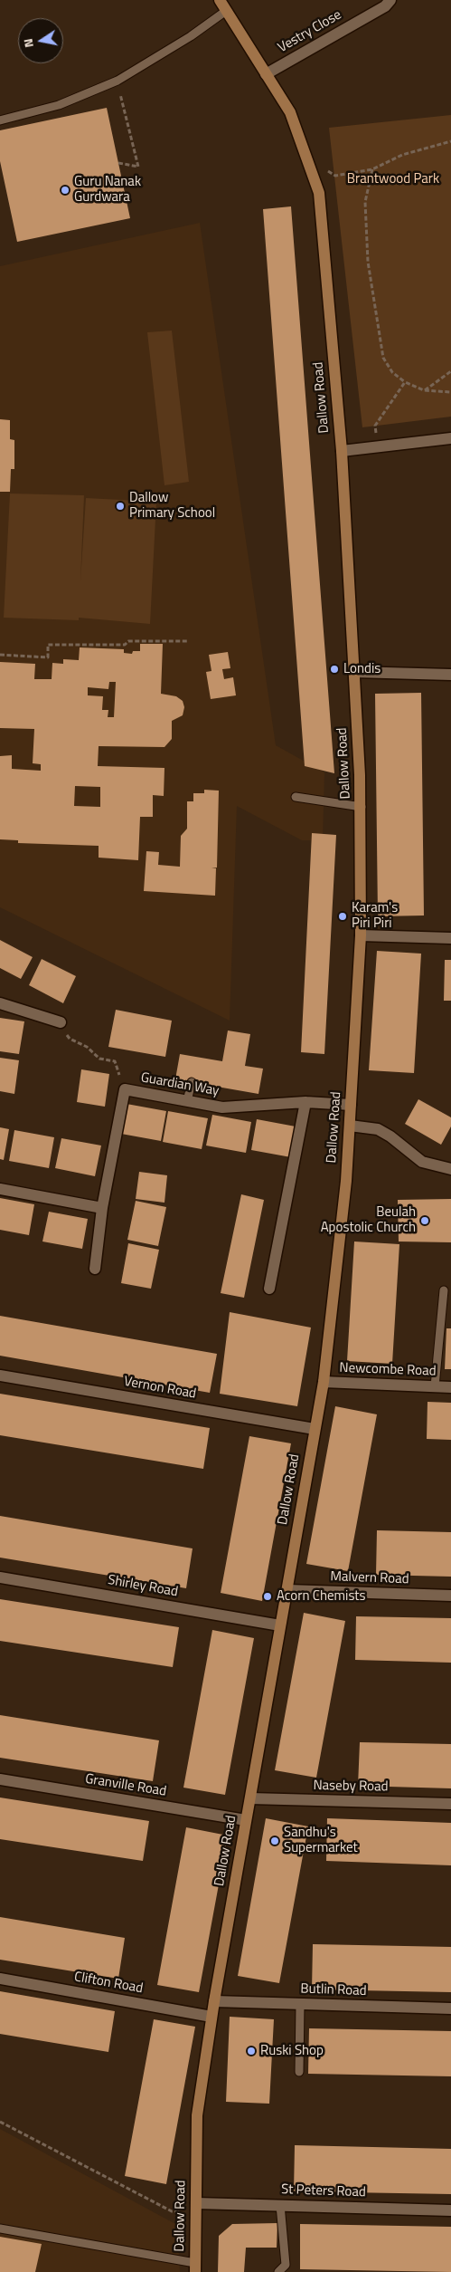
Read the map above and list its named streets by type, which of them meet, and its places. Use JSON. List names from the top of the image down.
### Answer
{
  "streets": {
    "street": [
      "Vestry Close",
      "Dallow Road",
      "Guardian Way",
      "Newcombe Road",
      "Vernon Road",
      "Malvern Road",
      "Shirley Road",
      "Granville Road",
      "Naseby Road",
      "Clifton Road",
      "Butlin Road",
      "St Peters Road"
    ]
  },
  "crossings": [
    ["Vestry Close", "Dallow Road"],
    ["Dallow Road", "Guardian Way"],
    ["Dallow Road", "Newcombe Road"],
    ["Dallow Road", "Vernon Road"],
    ["Dallow Road", "Malvern Road"],
    ["Dallow Road", "Shirley Road"],
    ["Dallow Road", "Granville Road"],
    ["Dallow Road", "Naseby Road"],
    ["Dallow Road", "Clifton Road"],
    ["Dallow Road", "Butlin Road"],
    ["Dallow Road", "St Peters Road"]
  ],
  "parks": ["Brantwood Park"],
  "places": [
    "Guru Nanak Gurdwara",
    "Dallow Primary School",
    "Londis",
    "Karam's Piri Piri",
    "Beulah Apostolic Church",
    "Acorn Chemists",
    "Sandhu's Supermarket",
    "Ruski Shop"
  ],
  "north": "left"
}
